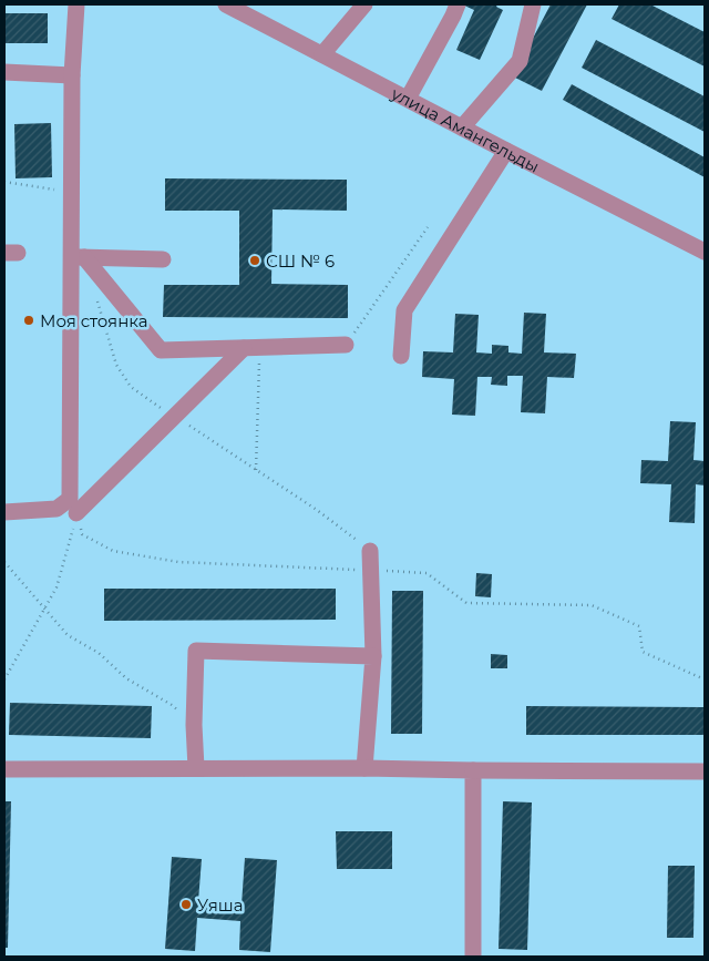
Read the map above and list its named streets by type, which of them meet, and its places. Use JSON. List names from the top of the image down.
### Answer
{
  "streets": {
    "street": ["улица Амангельды"]
  },
  "places": ["СШ № 6", "Моя стоянка", "Уяша"]
}
